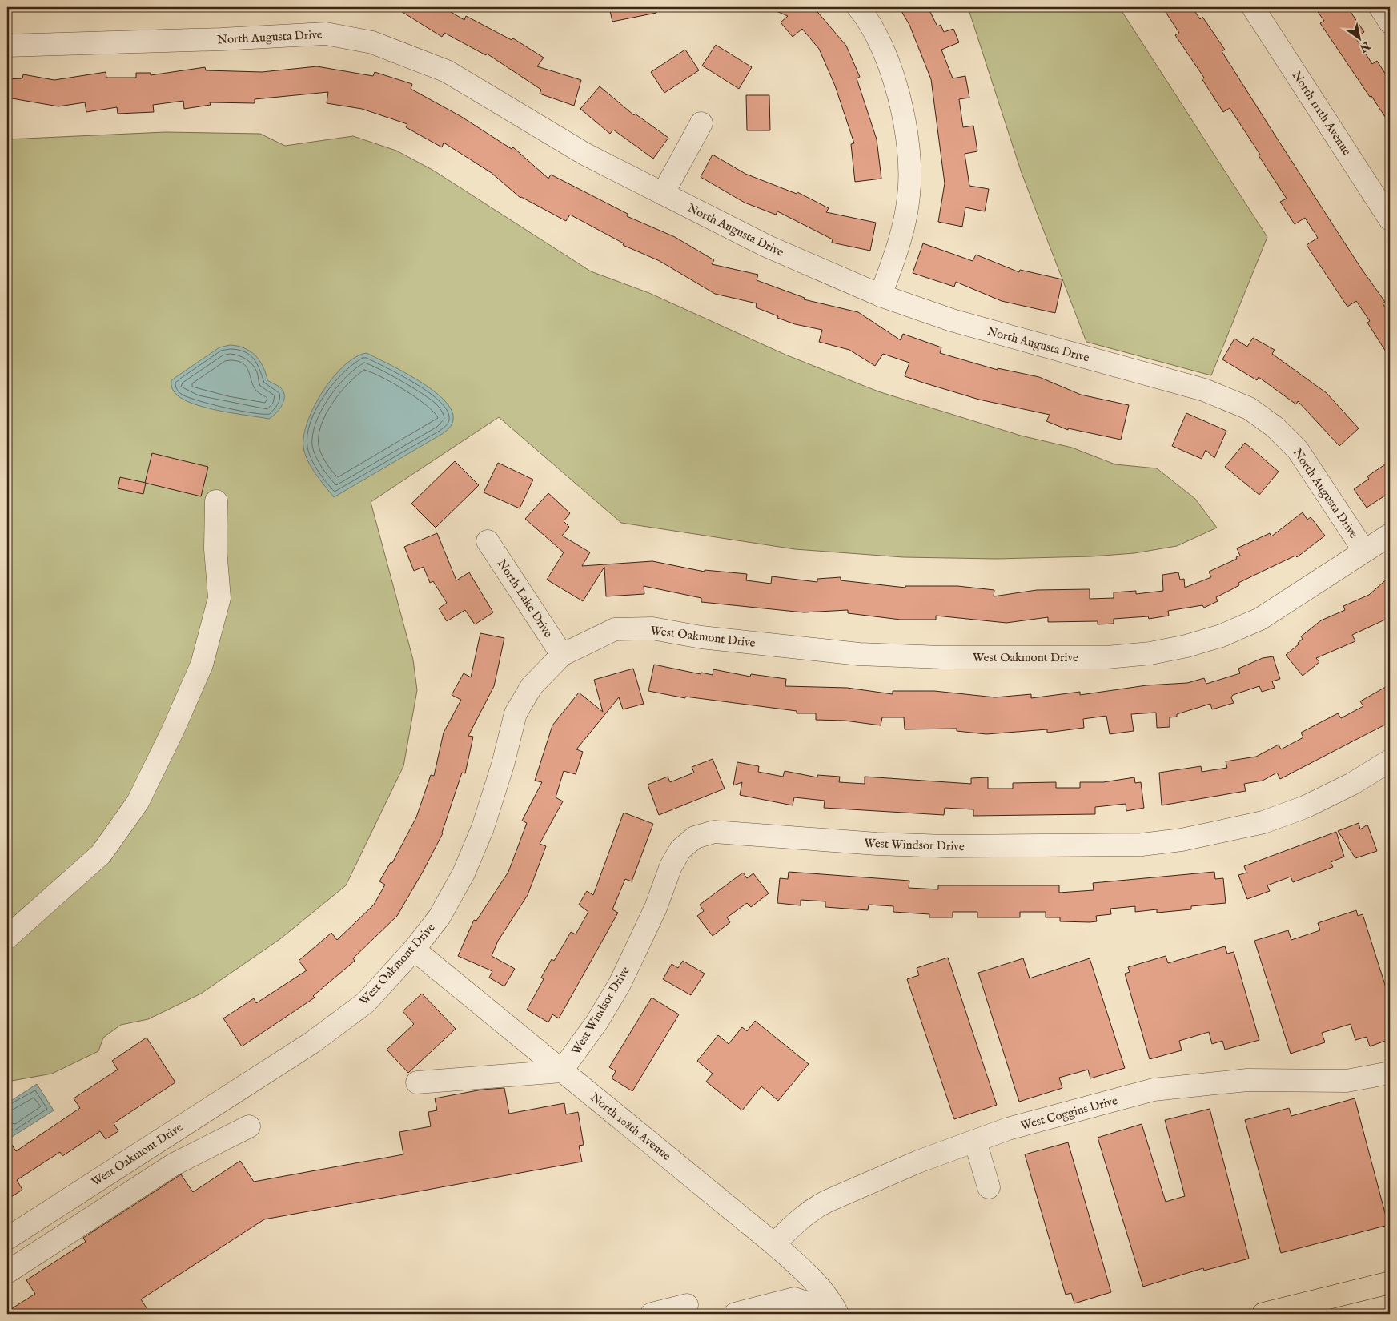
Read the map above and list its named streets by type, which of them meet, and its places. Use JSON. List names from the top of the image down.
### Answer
{
  "streets": {
    "street": [
      "North Augusta Drive",
      "North 111th Avenue",
      "North Lake Drive",
      "West Oakmont Drive",
      "West Windsor Drive",
      "West Coggins Drive",
      "North 108th Avenue"
    ]
  },
  "crossings": [
    ["North Augusta Drive", "West Oakmont Drive"],
    ["North Lake Drive", "West Oakmont Drive"],
    ["West Oakmont Drive", "North 108th Avenue"],
    ["West Windsor Drive", "North 108th Avenue"],
    ["West Coggins Drive", "North 108th Avenue"]
  ],
  "north": "bottom right"
}
